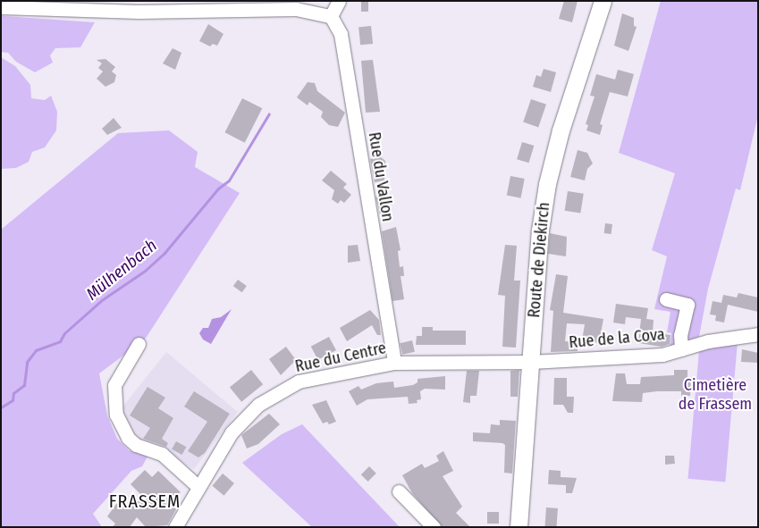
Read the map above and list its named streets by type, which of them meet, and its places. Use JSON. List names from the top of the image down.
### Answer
{
  "streets": {
    "main road": ["Route de Diekirch"],
    "street": ["Rue du Vallon", "Rue de la Cova", "Rue du Centre"]
  },
  "crossings": [
    ["Rue du Vallon", "Rue du Centre"],
    ["Route de Diekirch", "Rue de la Cova"],
    ["Route de Diekirch", "Rue du Centre"],
    ["Rue de la Cova", "Rue du Centre"]
  ],
  "districts": ["FRASSEM"],
  "water": ["Mülhenbach"],
  "parks": ["Cimetière de Frassem"]
}
